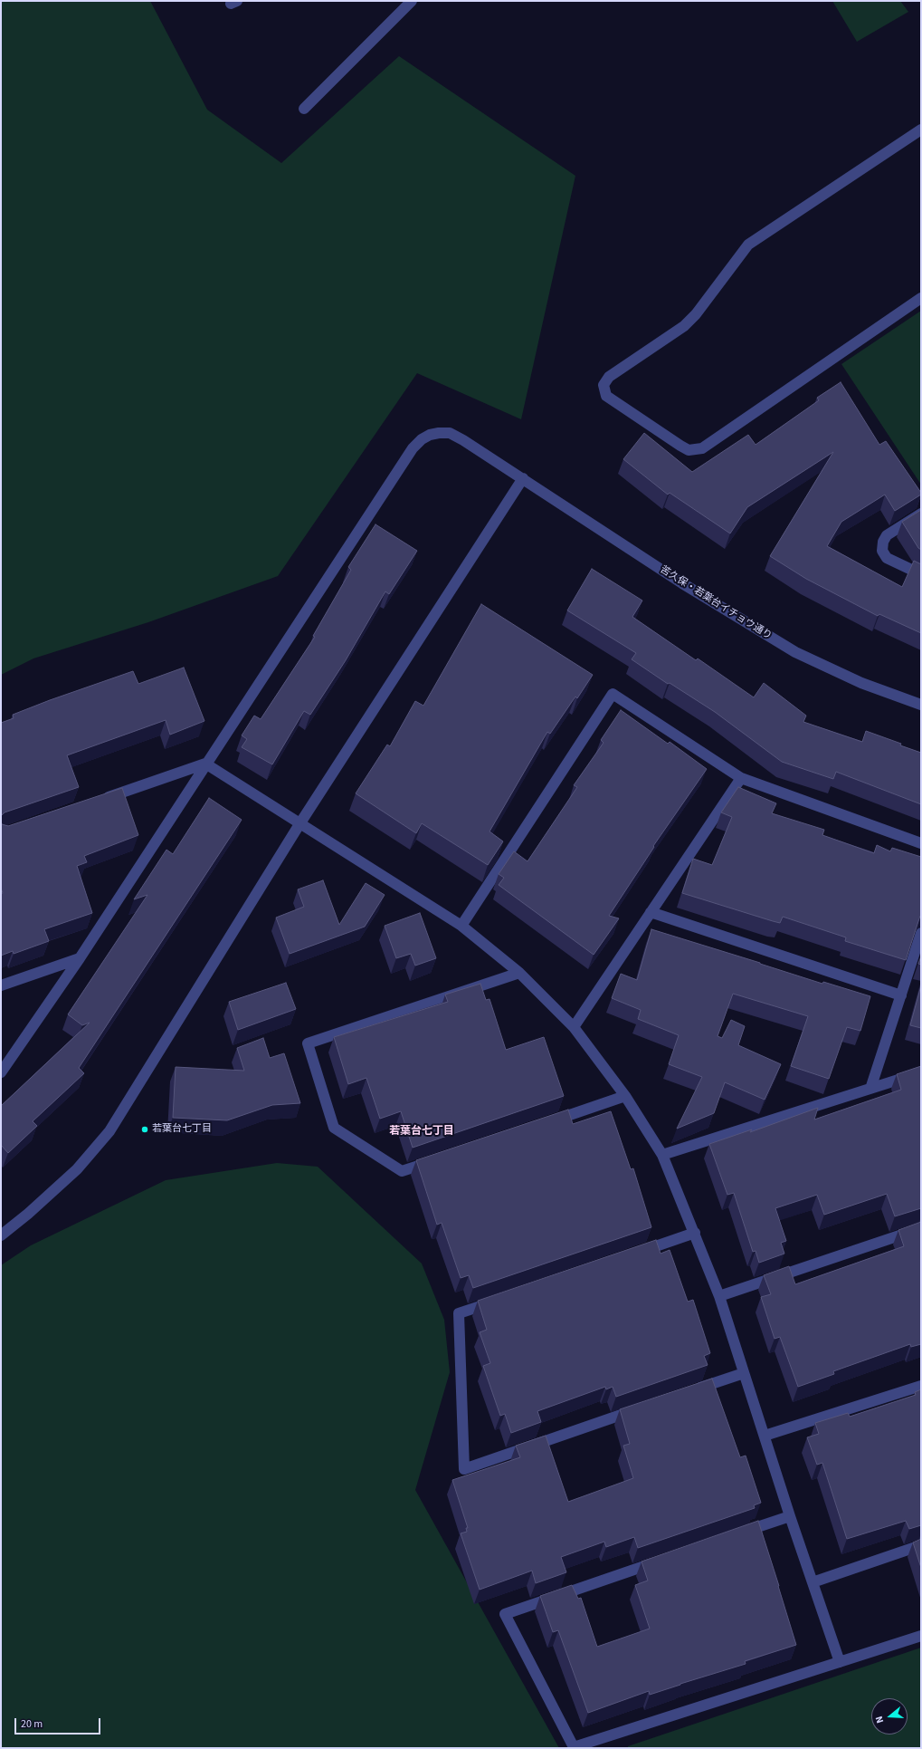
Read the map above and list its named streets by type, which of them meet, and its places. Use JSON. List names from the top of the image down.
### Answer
{
  "streets": {
    "street": ["苦久保・若葉台イチョウ通り"]
  },
  "districts": ["若葉台七丁目"],
  "places": ["若葉台七丁目"],
  "scale_bar": "20 m",
  "north": "left"
}
